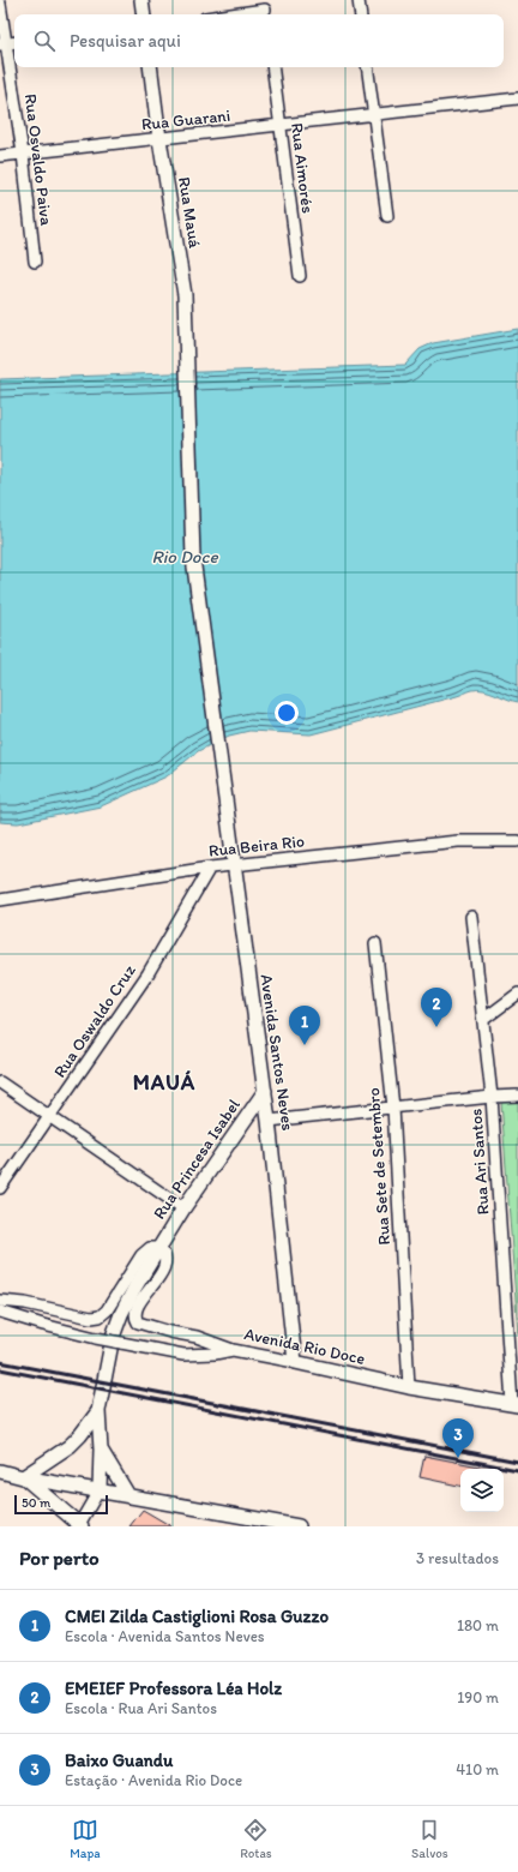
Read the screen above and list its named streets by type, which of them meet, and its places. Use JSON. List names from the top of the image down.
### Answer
{
  "streets": {
    "street": [
      "Rua Guarani",
      "Rua Osvaldo Paiva",
      "Rua Aimorés",
      "Rua Mauá",
      "Rua Beira Rio",
      "Rua Oswaldo Cruz",
      "Avenida Santos Neves",
      "Rua Princesa Isabel",
      "Rua Ari Santos",
      "Rua Sete de Setembro",
      "Avenida Rio Doce"
    ]
  },
  "crossings": [
    ["Rua Guarani", "Rua Osvaldo Paiva"],
    ["Rua Guarani", "Rua Aimorés"],
    ["Rua Guarani", "Rua Mauá"],
    ["Rua Mauá", "Avenida Santos Neves"],
    ["Rua Beira Rio", "Rua Oswaldo Cruz"],
    ["Rua Beira Rio", "Avenida Santos Neves"],
    ["Avenida Santos Neves", "Rua Princesa Isabel"],
    ["Avenida Santos Neves", "Avenida Rio Doce"],
    ["Rua Princesa Isabel", "Avenida Rio Doce"],
    ["Rua Ari Santos", "Avenida Rio Doce"],
    ["Rua Sete de Setembro", "Avenida Rio Doce"]
  ],
  "districts": ["MAUÁ"],
  "water": ["Rio Doce"],
  "scale_bar": "50 m",
  "page": {
    "search": "Pesquisar aqui",
    "pins": ["2", "1", "3"],
    "scale": "50 m",
    "heading": ["Por perto", "3 resultados"],
    "list": [
      {
        "mark": "1",
        "name": "CMEI Zilda Castiglioni Rosa Guzzo",
        "note": "Escola · Avenida Santos Neves",
        "value": "180 m"
      },
      {
        "mark": "2",
        "name": "EMEIEF Professora Léa Holz",
        "note": "Escola · Rua Ari Santos",
        "value": "190 m"
      },
      {
        "mark": "3",
        "name": "Baixo Guandu",
        "note": "Estação · Avenida Rio Doce",
        "value": "410 m"
      }
    ],
    "nav": ["Mapa", "Rotas", "Salvos"]
  }
}
